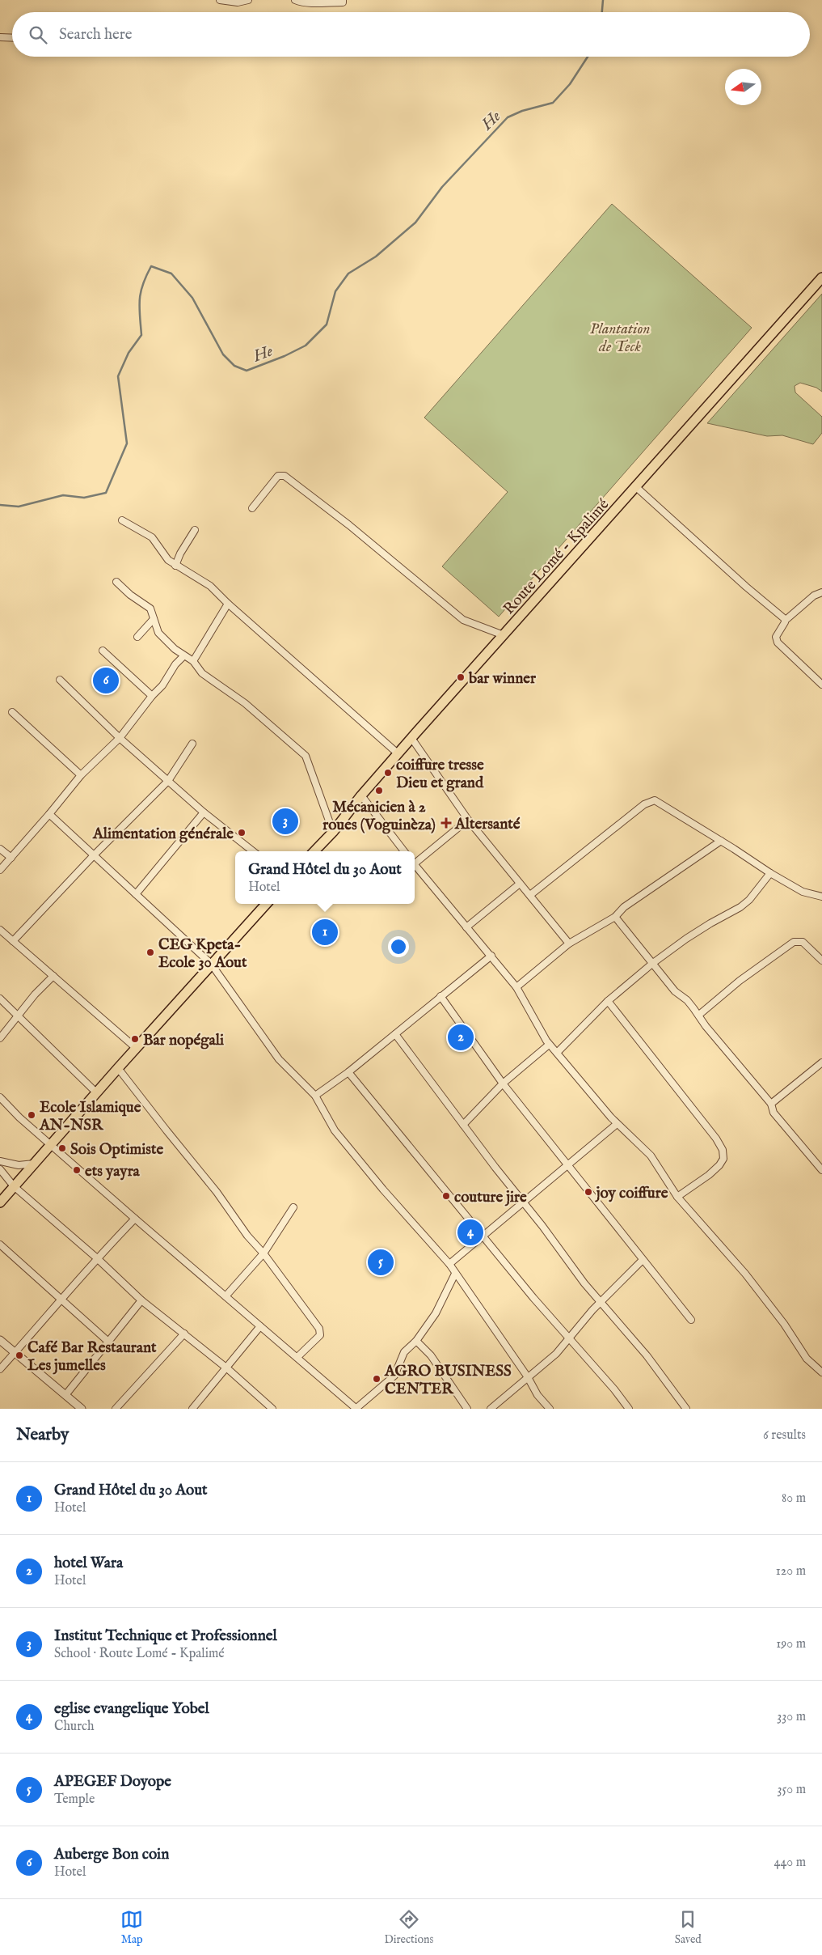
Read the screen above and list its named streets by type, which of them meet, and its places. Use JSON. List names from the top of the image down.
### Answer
{
  "streets": {
    "main road": ["Route Lomé - Kpalimé"]
  },
  "water": ["He"],
  "parks": ["Plantation de Teck"],
  "places": {
    "other": [
      "bar winner",
      "coiffure tresse Dieu et grand",
      "Mécanicien à 2 roues (Voguinèza)",
      "Alimentation générale",
      "CEG Kpeta- Ecole 30 Aout",
      "Bar nopégali",
      "Ecole Islamique AN-NSR",
      "Sois Optimiste",
      "ets yayra",
      "joy coiffure",
      "couture jire",
      "Café Bar Restaurant Les jumelles",
      "AGRO BUSINESS CENTER"
    ],
    "health": ["Altersanté"]
  },
  "north": "left",
  "page": {
    "search": "Search here",
    "pins": [
      "6",
      "3",
      "1",
      "2",
      "4",
      "5"
    ],
    "popup": ["Grand Hôtel du 30 Aout", "Hotel"],
    "heading": ["Nearby", "6 results"],
    "list": [
      {
        "mark": "1",
        "name": "Grand Hôtel du 30 Aout",
        "note": "Hotel",
        "value": "80 m"
      },
      {
        "mark": "2",
        "name": "hotel Wara",
        "note": "Hotel",
        "value": "120 m"
      },
      {
        "mark": "3",
        "name": "Institut Technique et Professionnel",
        "note": "School · Route Lomé - Kpalimé",
        "value": "190 m"
      },
      {
        "mark": "4",
        "name": "eglise evangelique Yobel",
        "note": "Church",
        "value": "330 m"
      },
      {
        "mark": "5",
        "name": "APEGEF Doyope",
        "note": "Temple",
        "value": "350 m"
      },
      {
        "mark": "6",
        "name": "Auberge Bon coin",
        "note": "Hotel",
        "value": "440 m"
      }
    ],
    "nav": ["Map", "Directions", "Saved"]
  }
}
